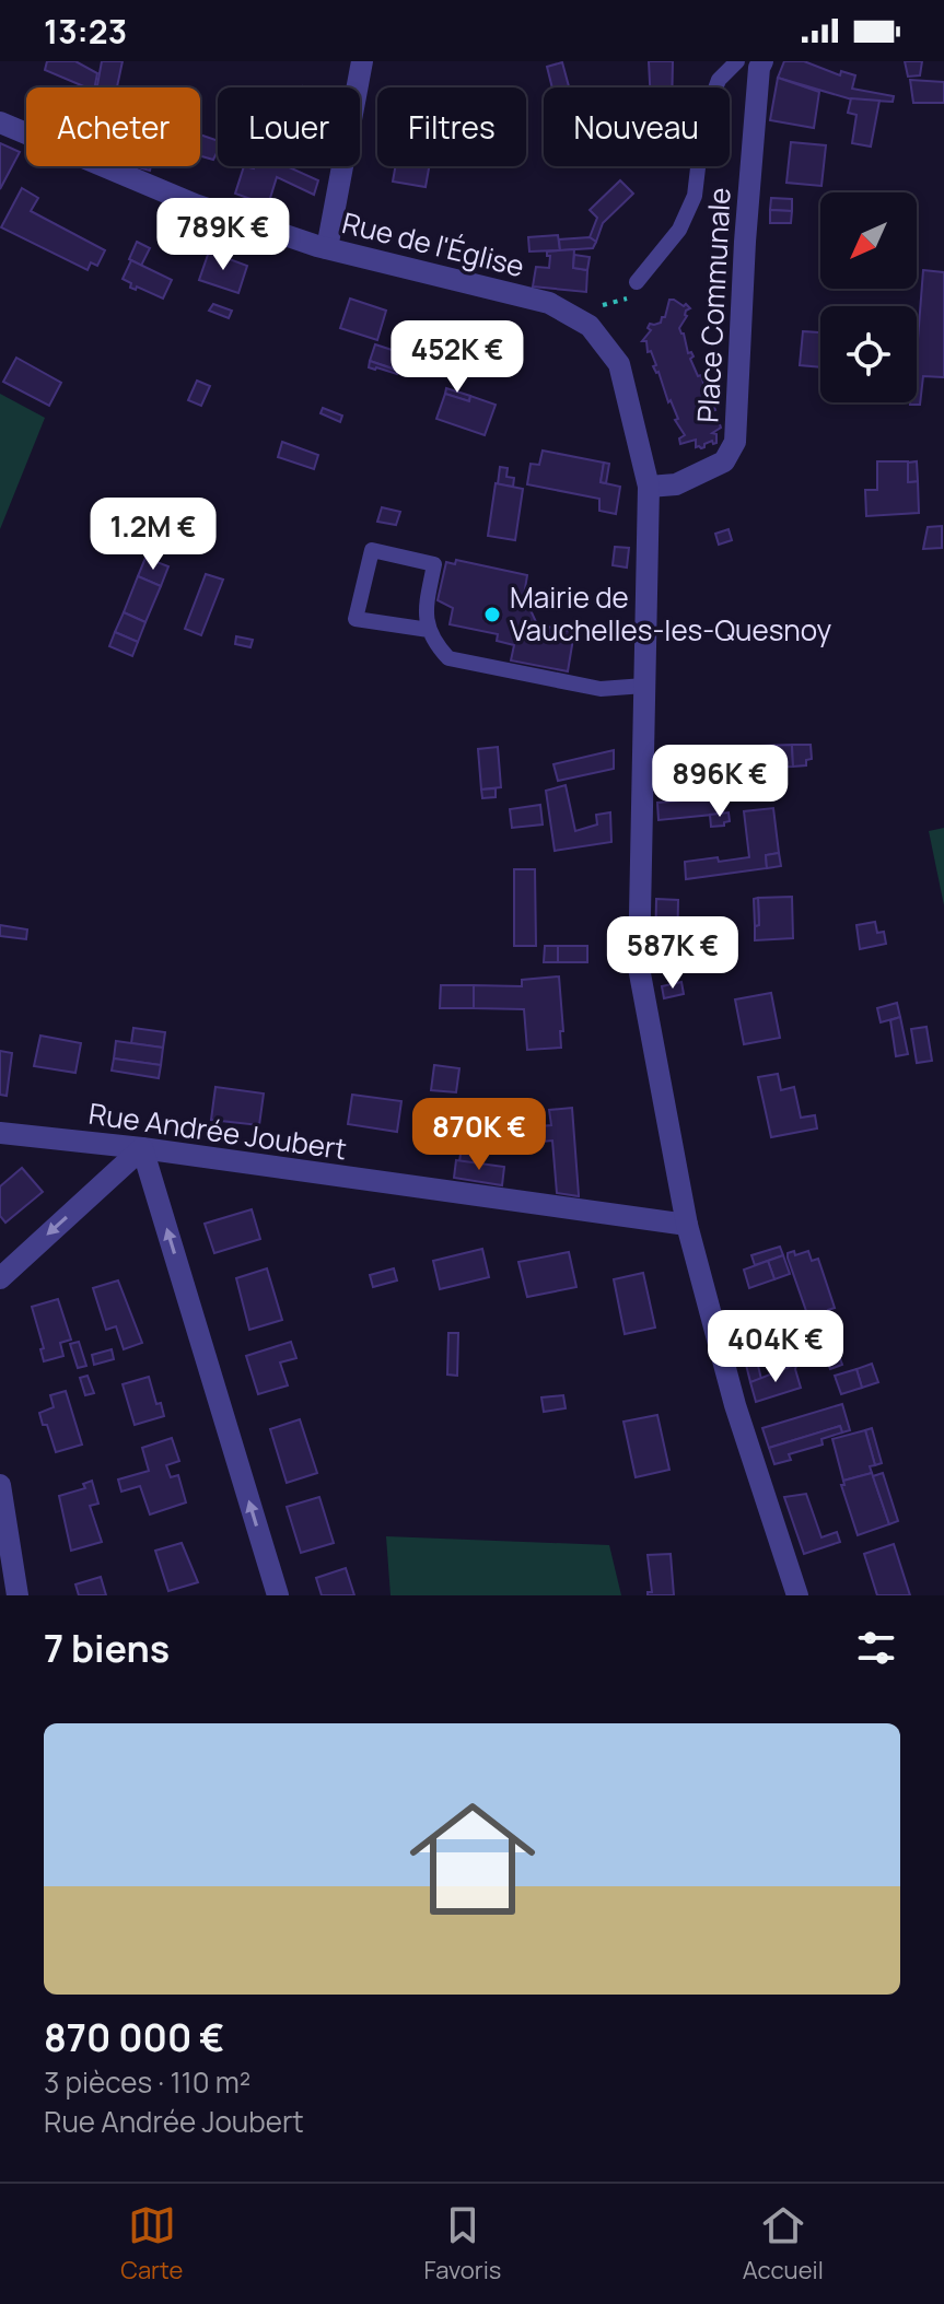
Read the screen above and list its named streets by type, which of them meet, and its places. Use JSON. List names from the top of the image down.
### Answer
{
  "streets": {
    "street": ["Rue de l'Église", "Place Communale", "Rue Andrée Joubert"]
  },
  "crossings": [
    ["Rue de l'Église", "Place Communale"],
    ["Rue de l'Église", "Rue Andrée Joubert"]
  ],
  "places": ["Mairie de Vauchelles-les-Quesnoy"],
  "north": "bottom left",
  "page": {
    "status": "13:23",
    "chip": [
      "Acheter",
      "Louer",
      "Filtres",
      "Nouveau"
    ],
    "price": [
      "789K €",
      "452K €",
      "1.2M €",
      "896K €",
      "587K €",
      "870K €",
      "404K €"
    ],
    "heading": "7 biens",
    "list": [
      {
        "name": "870 000 €",
        "note": "3 pièces · 110 m² · Rue Andrée Joubert"
      }
    ],
    "tabs": ["Carte", "Favoris", "Accueil"]
  }
}
